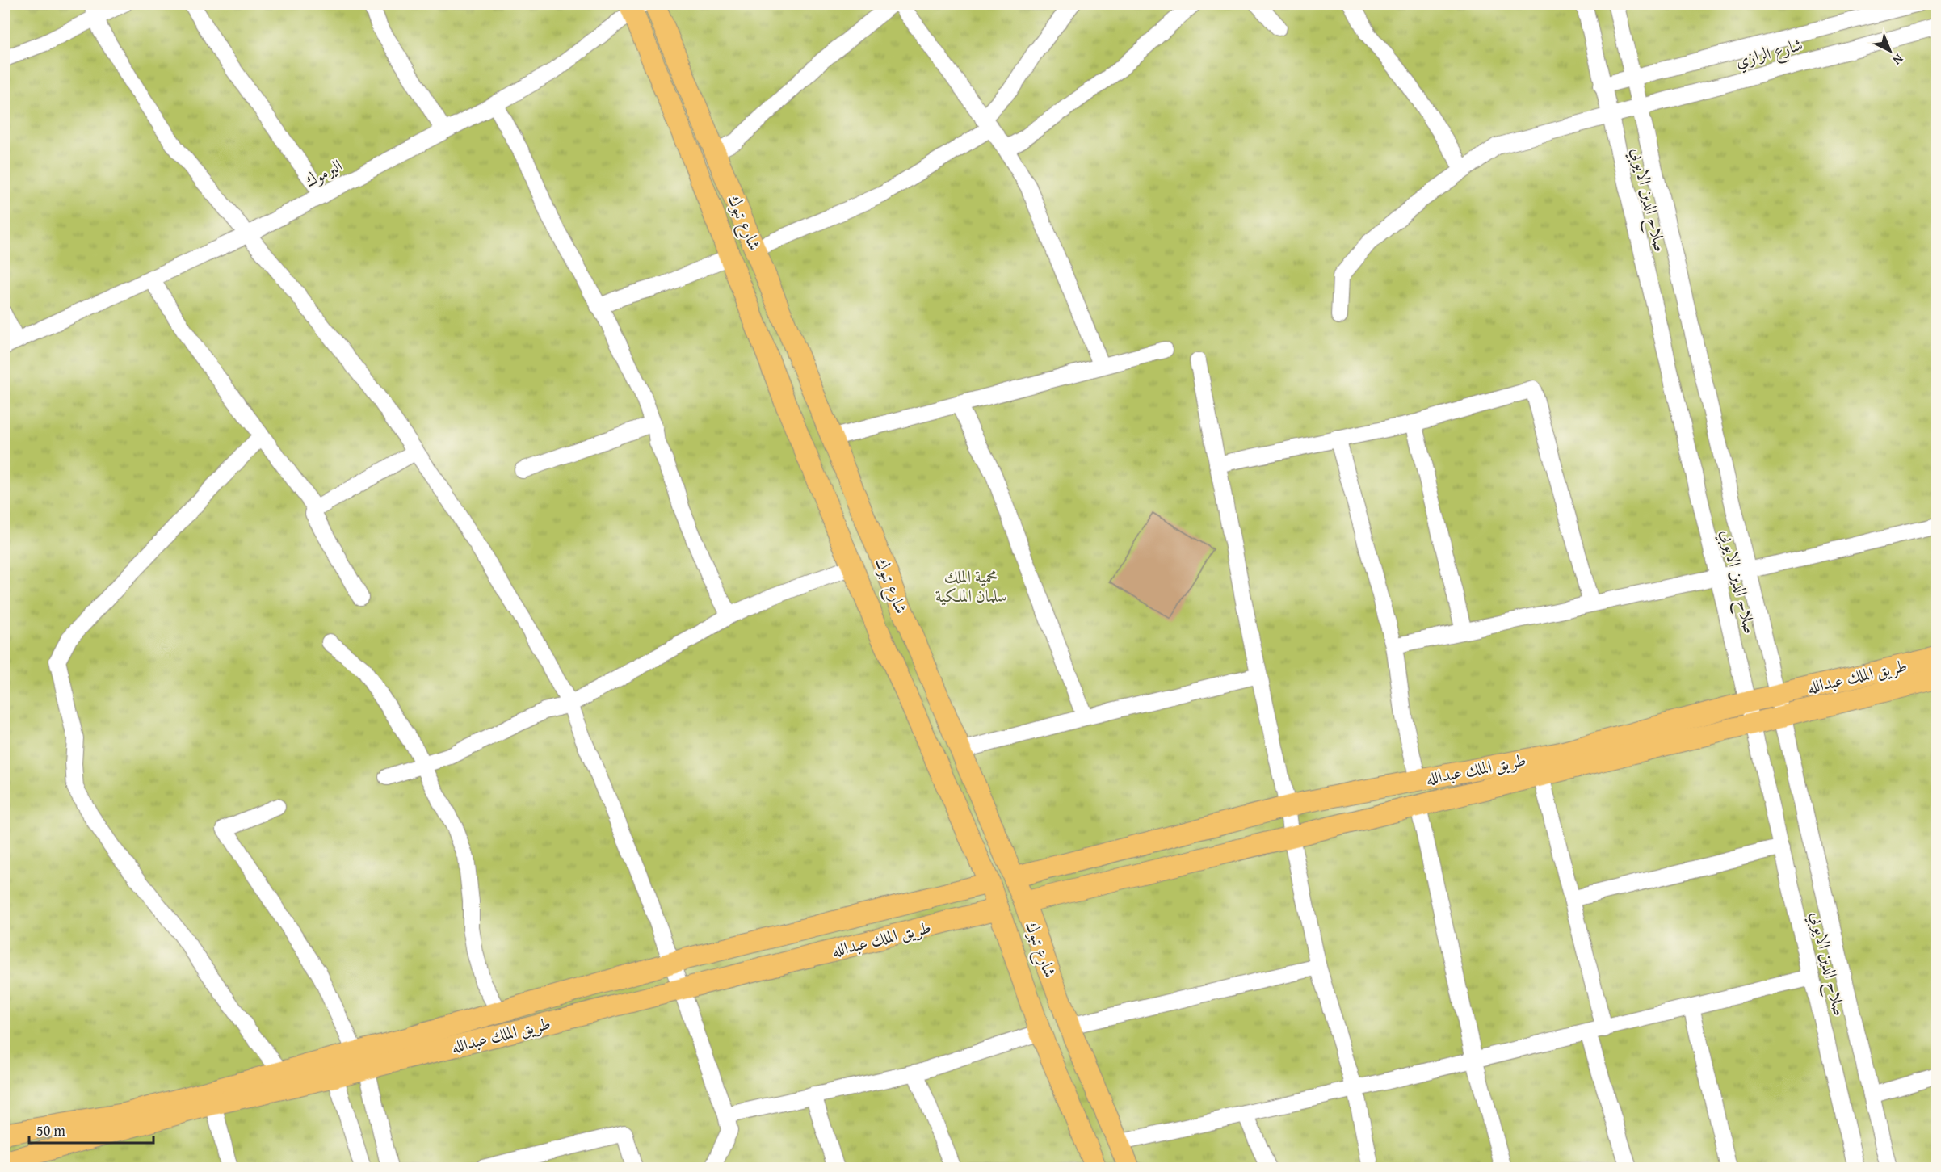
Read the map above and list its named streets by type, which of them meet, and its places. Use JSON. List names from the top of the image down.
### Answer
{
  "streets": {
    "main road": ["شارع تبوك", "طريق الملك عبدالله"],
    "street": ["شارع الرازي", "اليرموك", "صلاح الدين الايوبي"]
  },
  "crossings": [
    ["شارع الرازي", "صلاح الدين الايوبي"],
    ["اليرموك", "شارع تبوك"],
    ["صلاح الدين الايوبي", "طريق الملك عبدالله"],
    ["شارع تبوك", "طريق الملك عبدالله"]
  ],
  "parks": ["محمية الملك سلمان الملكية"],
  "scale_bar": "50 m",
  "north": "bottom right"
}
